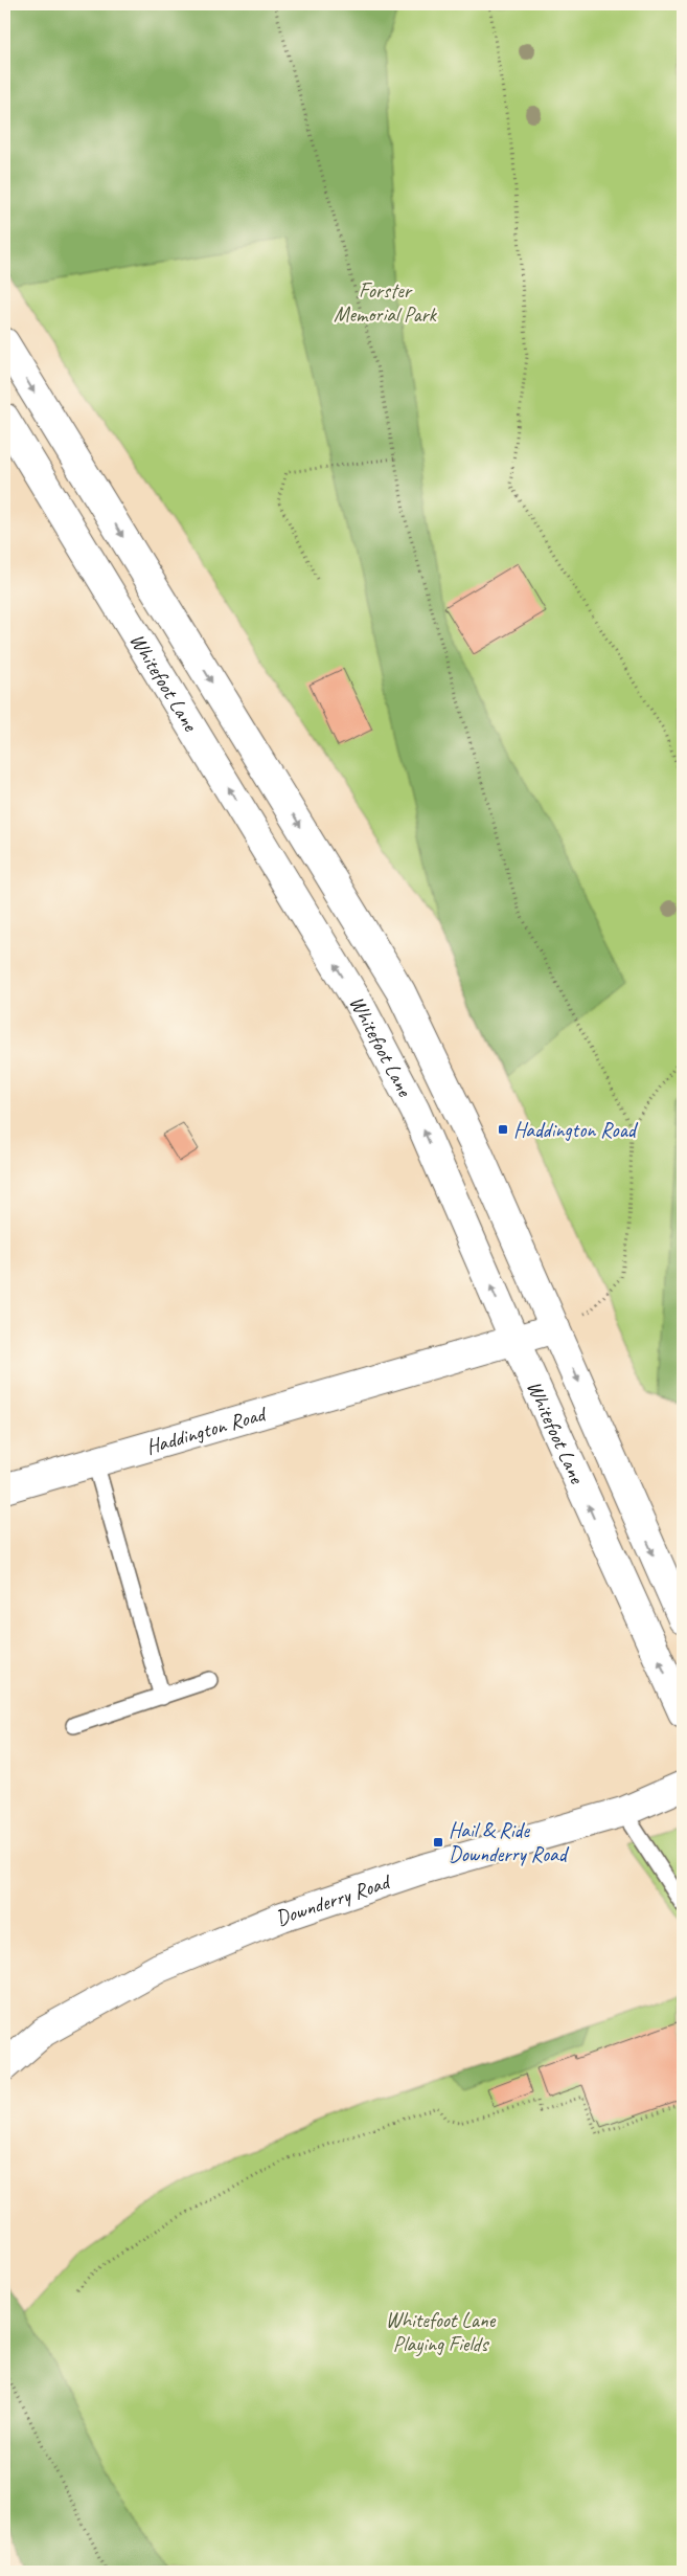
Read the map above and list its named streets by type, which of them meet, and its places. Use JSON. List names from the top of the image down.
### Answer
{
  "streets": {
    "street": ["Whitefoot Lane", "Haddington Road", "Downderry Road"]
  },
  "crossings": [
    ["Whitefoot Lane", "Haddington Road"]
  ],
  "parks": ["Forster Memorial Park", "Whitefoot Lane Playing Fields"],
  "places": {
    "transit": ["Haddington Road", "Hail & Ride Downderry Road"]
  }
}
